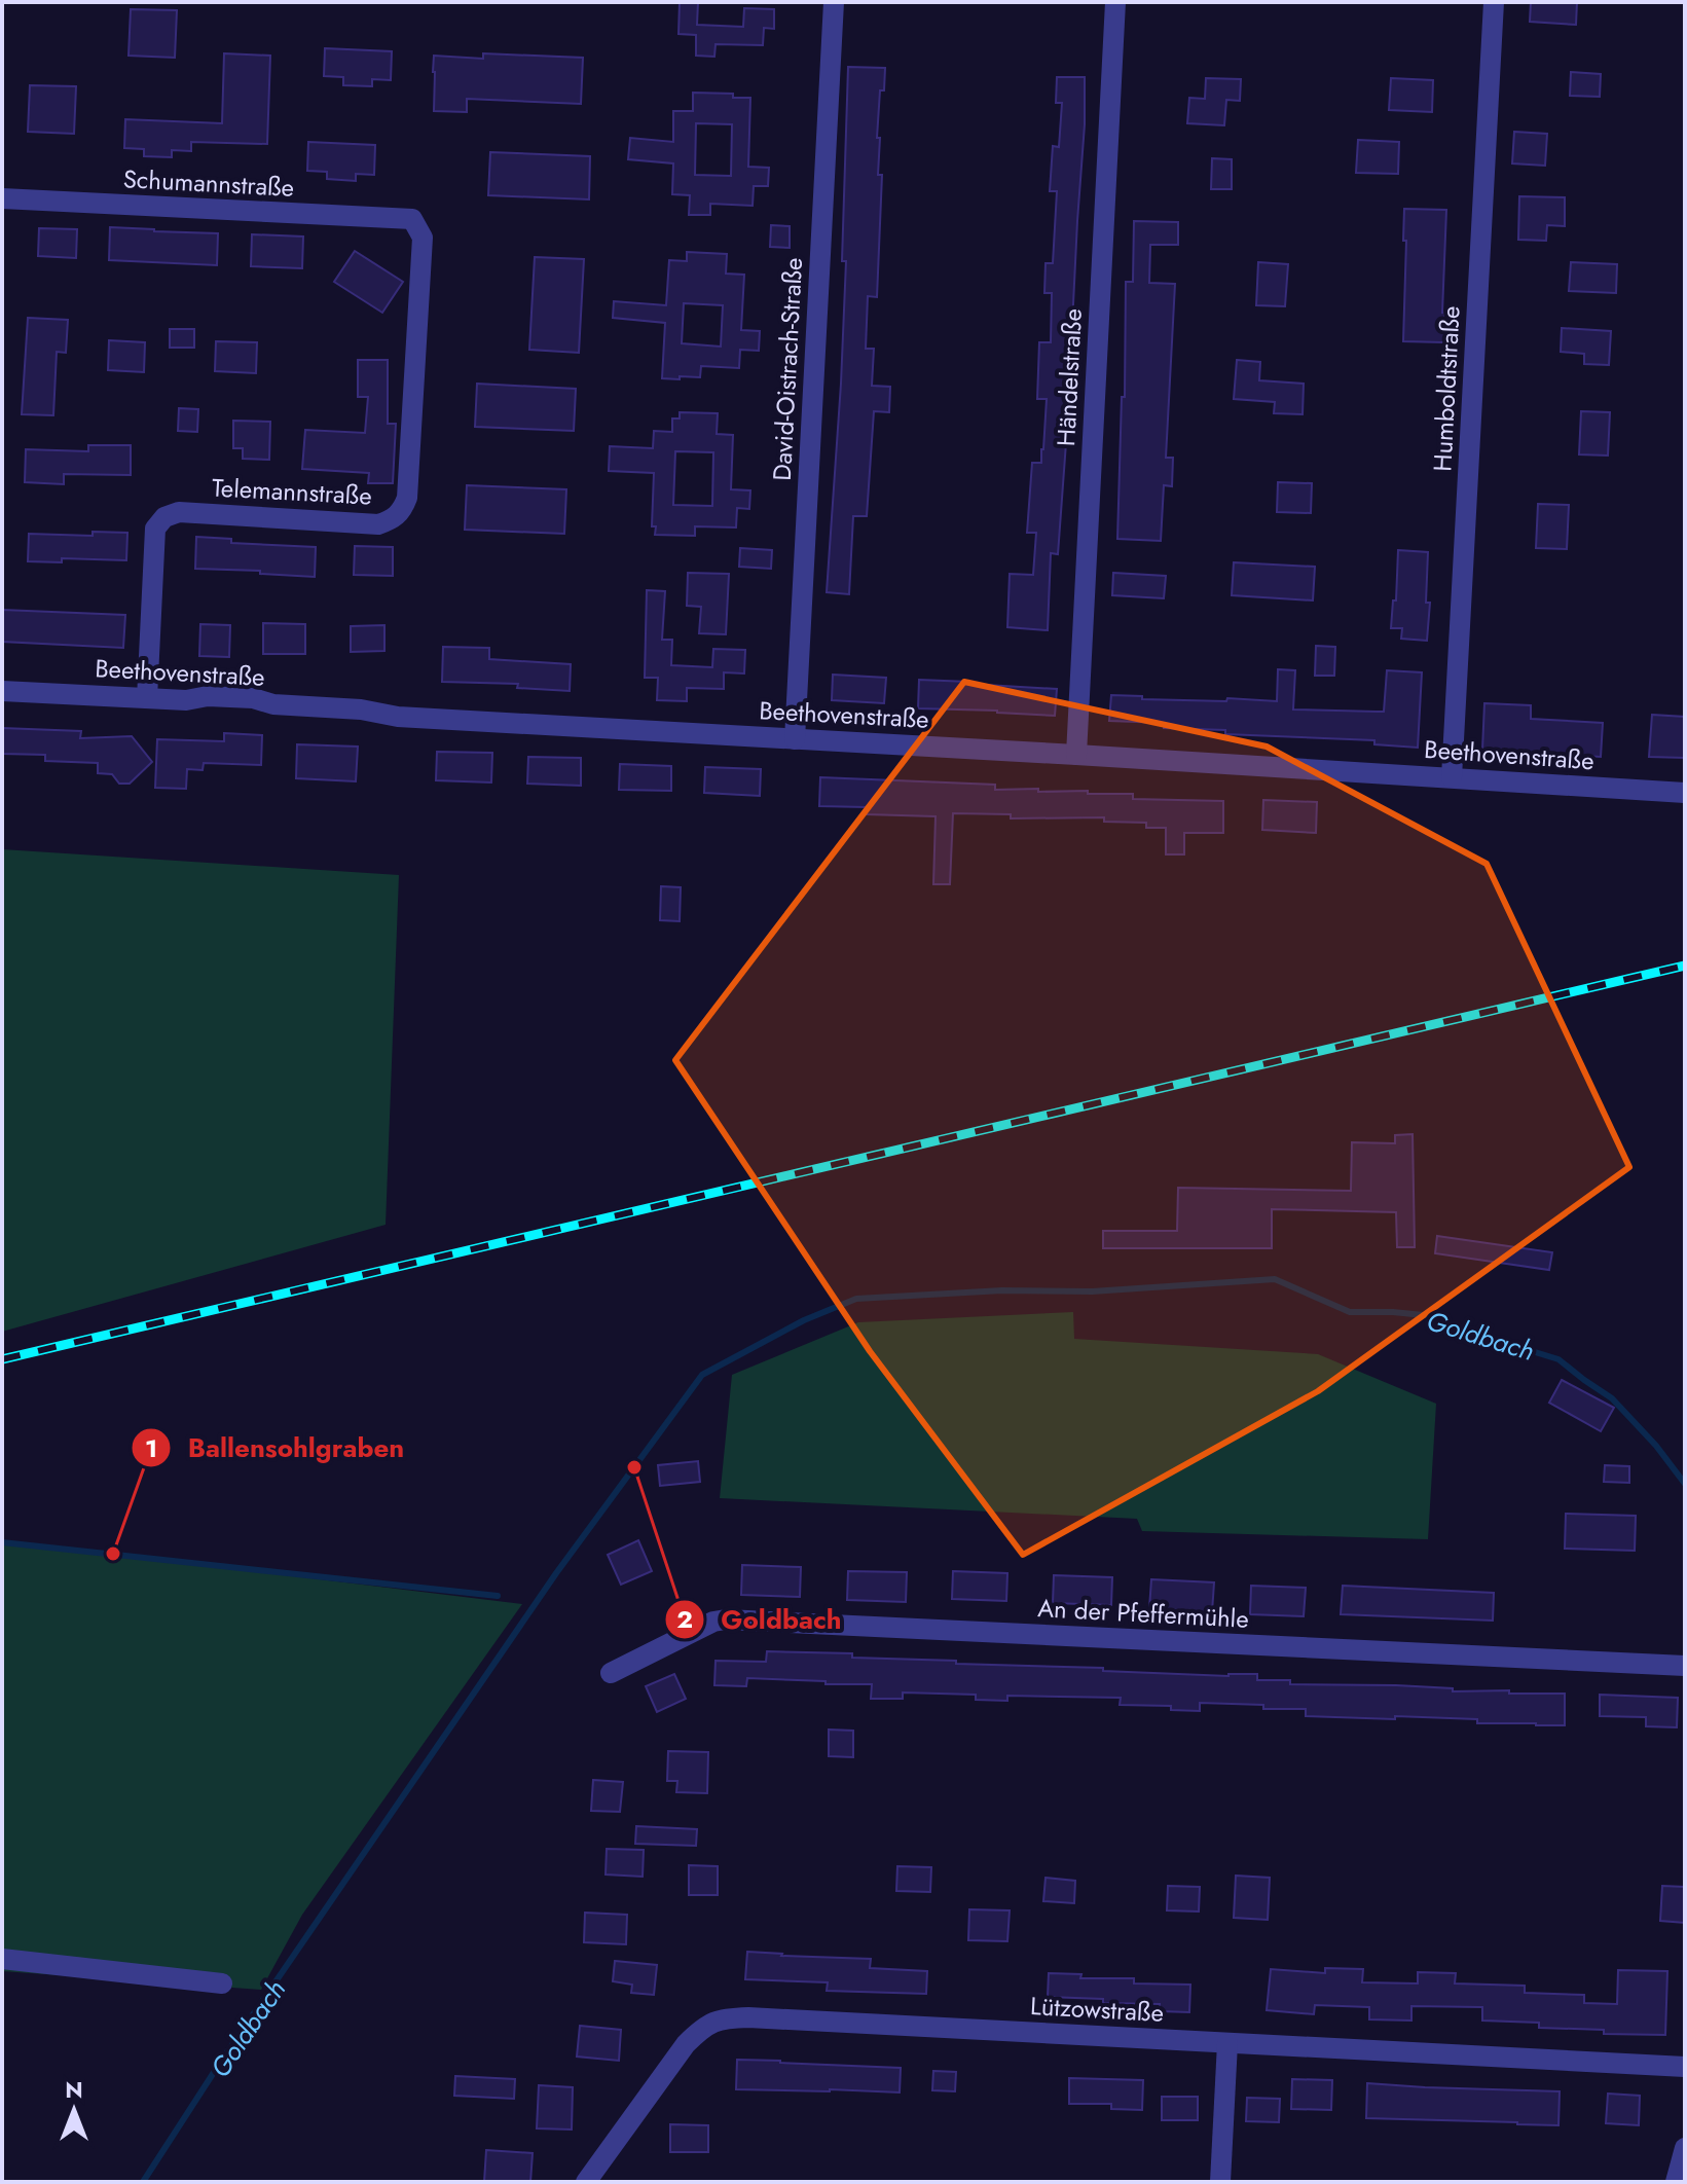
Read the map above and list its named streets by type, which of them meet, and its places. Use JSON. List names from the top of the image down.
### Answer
{
  "streets": {
    "street": [
      "Schumannstraße",
      "David-Oistrach-Straße",
      "Händelstraße",
      "Humboldtstraße",
      "Telemannstraße",
      "Beethovenstraße",
      "An der Pfeffermühle",
      "Lützowstraße"
    ]
  },
  "crossings": [
    ["Schumannstraße", "Telemannstraße"],
    ["David-Oistrach-Straße", "Beethovenstraße"],
    ["Händelstraße", "Beethovenstraße"],
    ["Humboldtstraße", "Beethovenstraße"],
    ["Telemannstraße", "Beethovenstraße"]
  ],
  "water": ["Goldbach"],
  "places": ["Goldbach", "Ballensohlgraben"],
  "north": "top"
}
